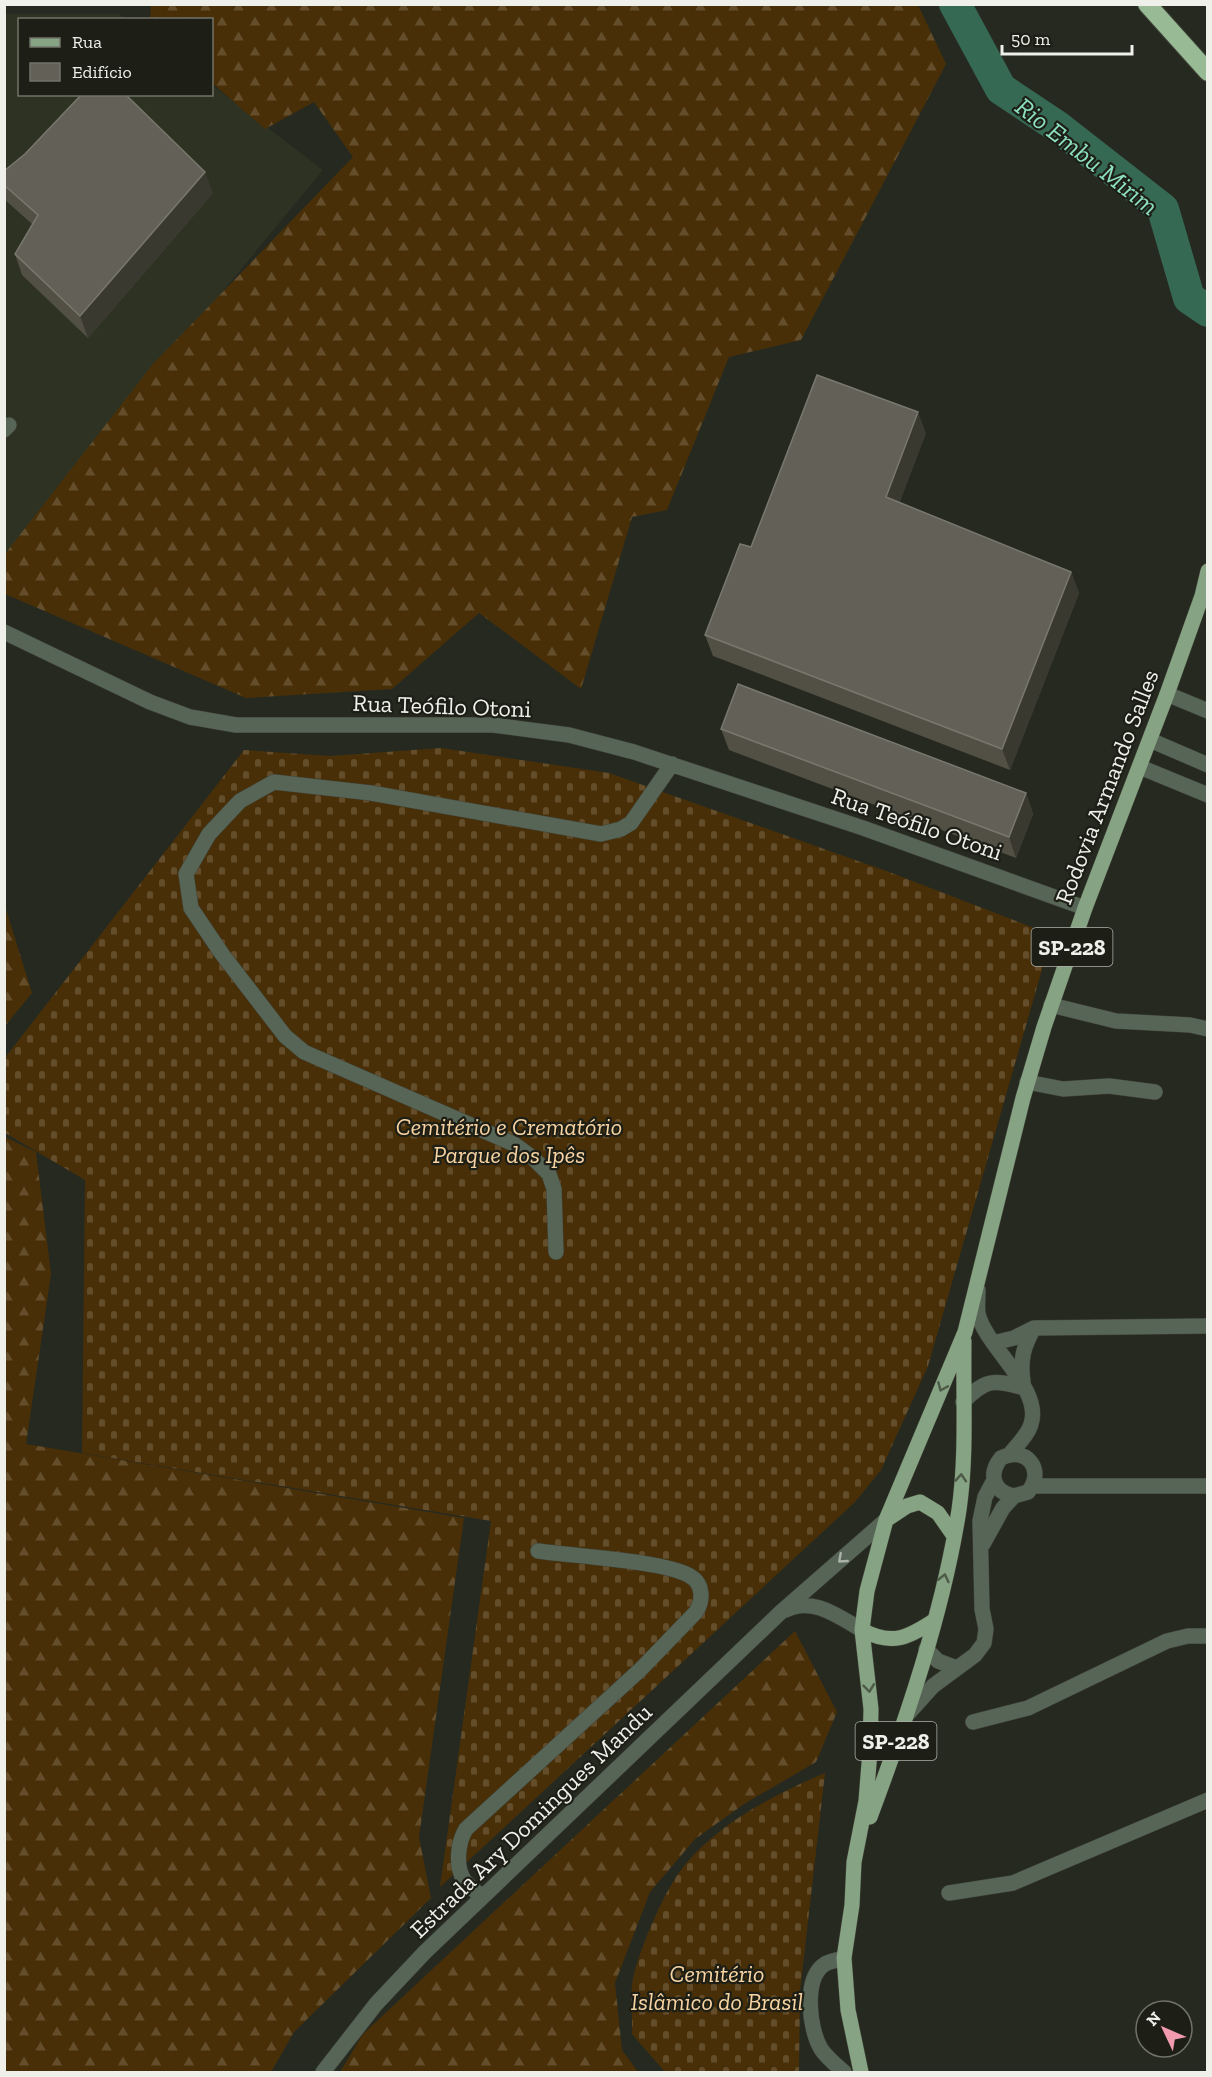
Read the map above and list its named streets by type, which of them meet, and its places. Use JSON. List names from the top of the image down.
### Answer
{
  "streets": {
    "main road": ["Rodovia Armando Salles", "SP-228"],
    "street": ["Rua Teófilo Otoni", "Estrada Ary Domingues Mandu"]
  },
  "crossings": [
    ["Rua Teófilo Otoni", "Rodovia Armando Salles"],
    ["Rodovia Armando Salles", "Estrada Ary Domingues Mandu"]
  ],
  "water": ["Rio Embu Mirim"],
  "parks": ["Cemitério e Crematório Parque dos Ipês", "Cemitério Islâmico do Brasil"],
  "legend": ["Rua", "Edifício"],
  "scale_bar": "50 m",
  "north": "top left"
}
